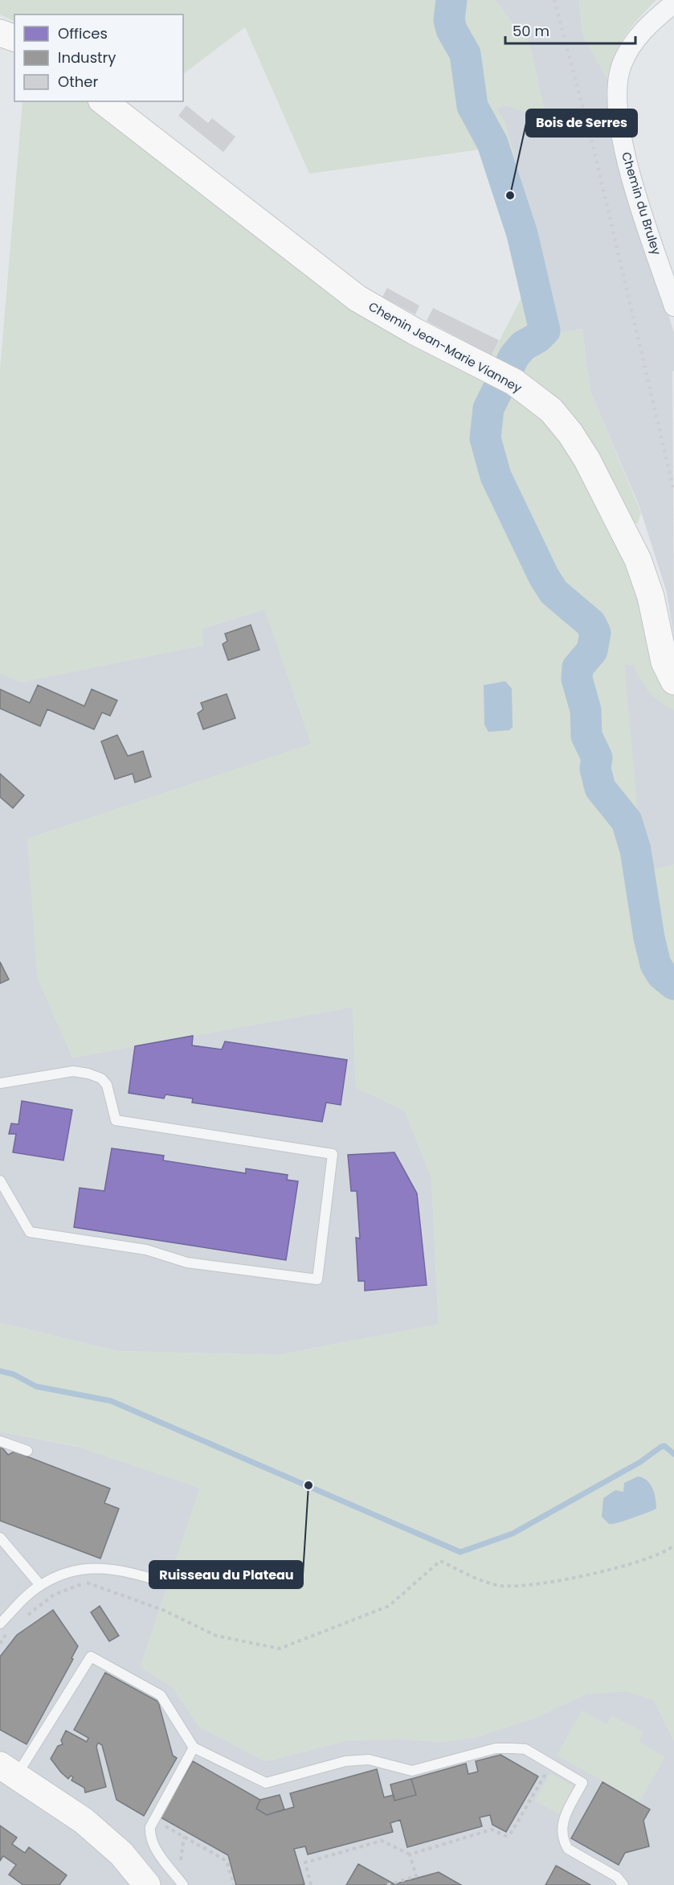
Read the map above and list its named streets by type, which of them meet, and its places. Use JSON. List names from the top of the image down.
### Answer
{
  "streets": {
    "street": ["Chemin du Bruley", "Chemin Jean-Marie Vianney"]
  },
  "places": ["Bois de Serres", "Ruisseau du Plateau"],
  "legend": ["Offices", "Industry", "Other"],
  "scale_bar": "50 m"
}
